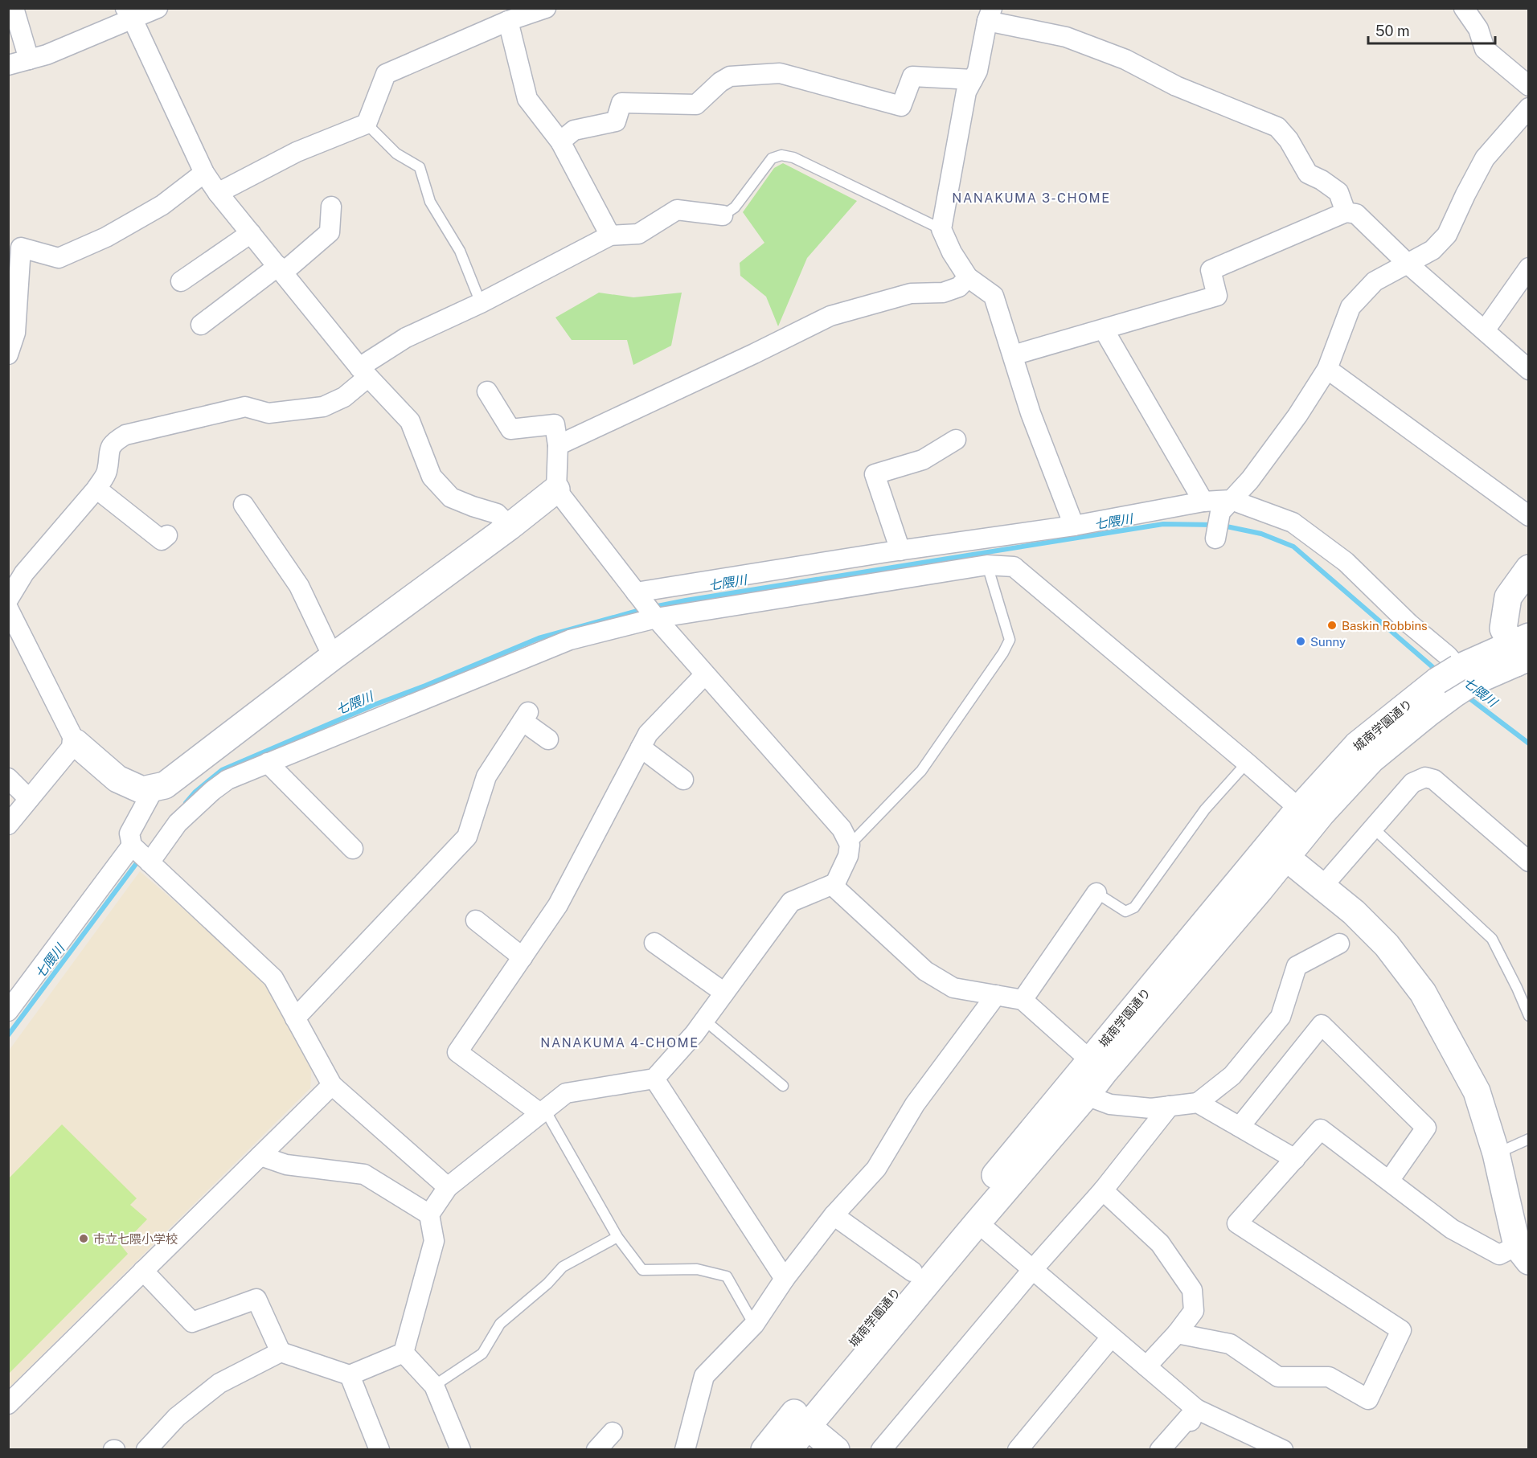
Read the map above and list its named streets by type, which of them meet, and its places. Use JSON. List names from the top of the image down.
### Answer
{
  "streets": {
    "street": ["城南学園通り"]
  },
  "districts": ["NANAKUMA 3-CHOME", "NANAKUMA 4-CHOME"],
  "water": ["七隈川"],
  "places": ["Baskin Robbins", "Sunny", "市立七隈小学校"],
  "scale_bar": "50 m"
}
